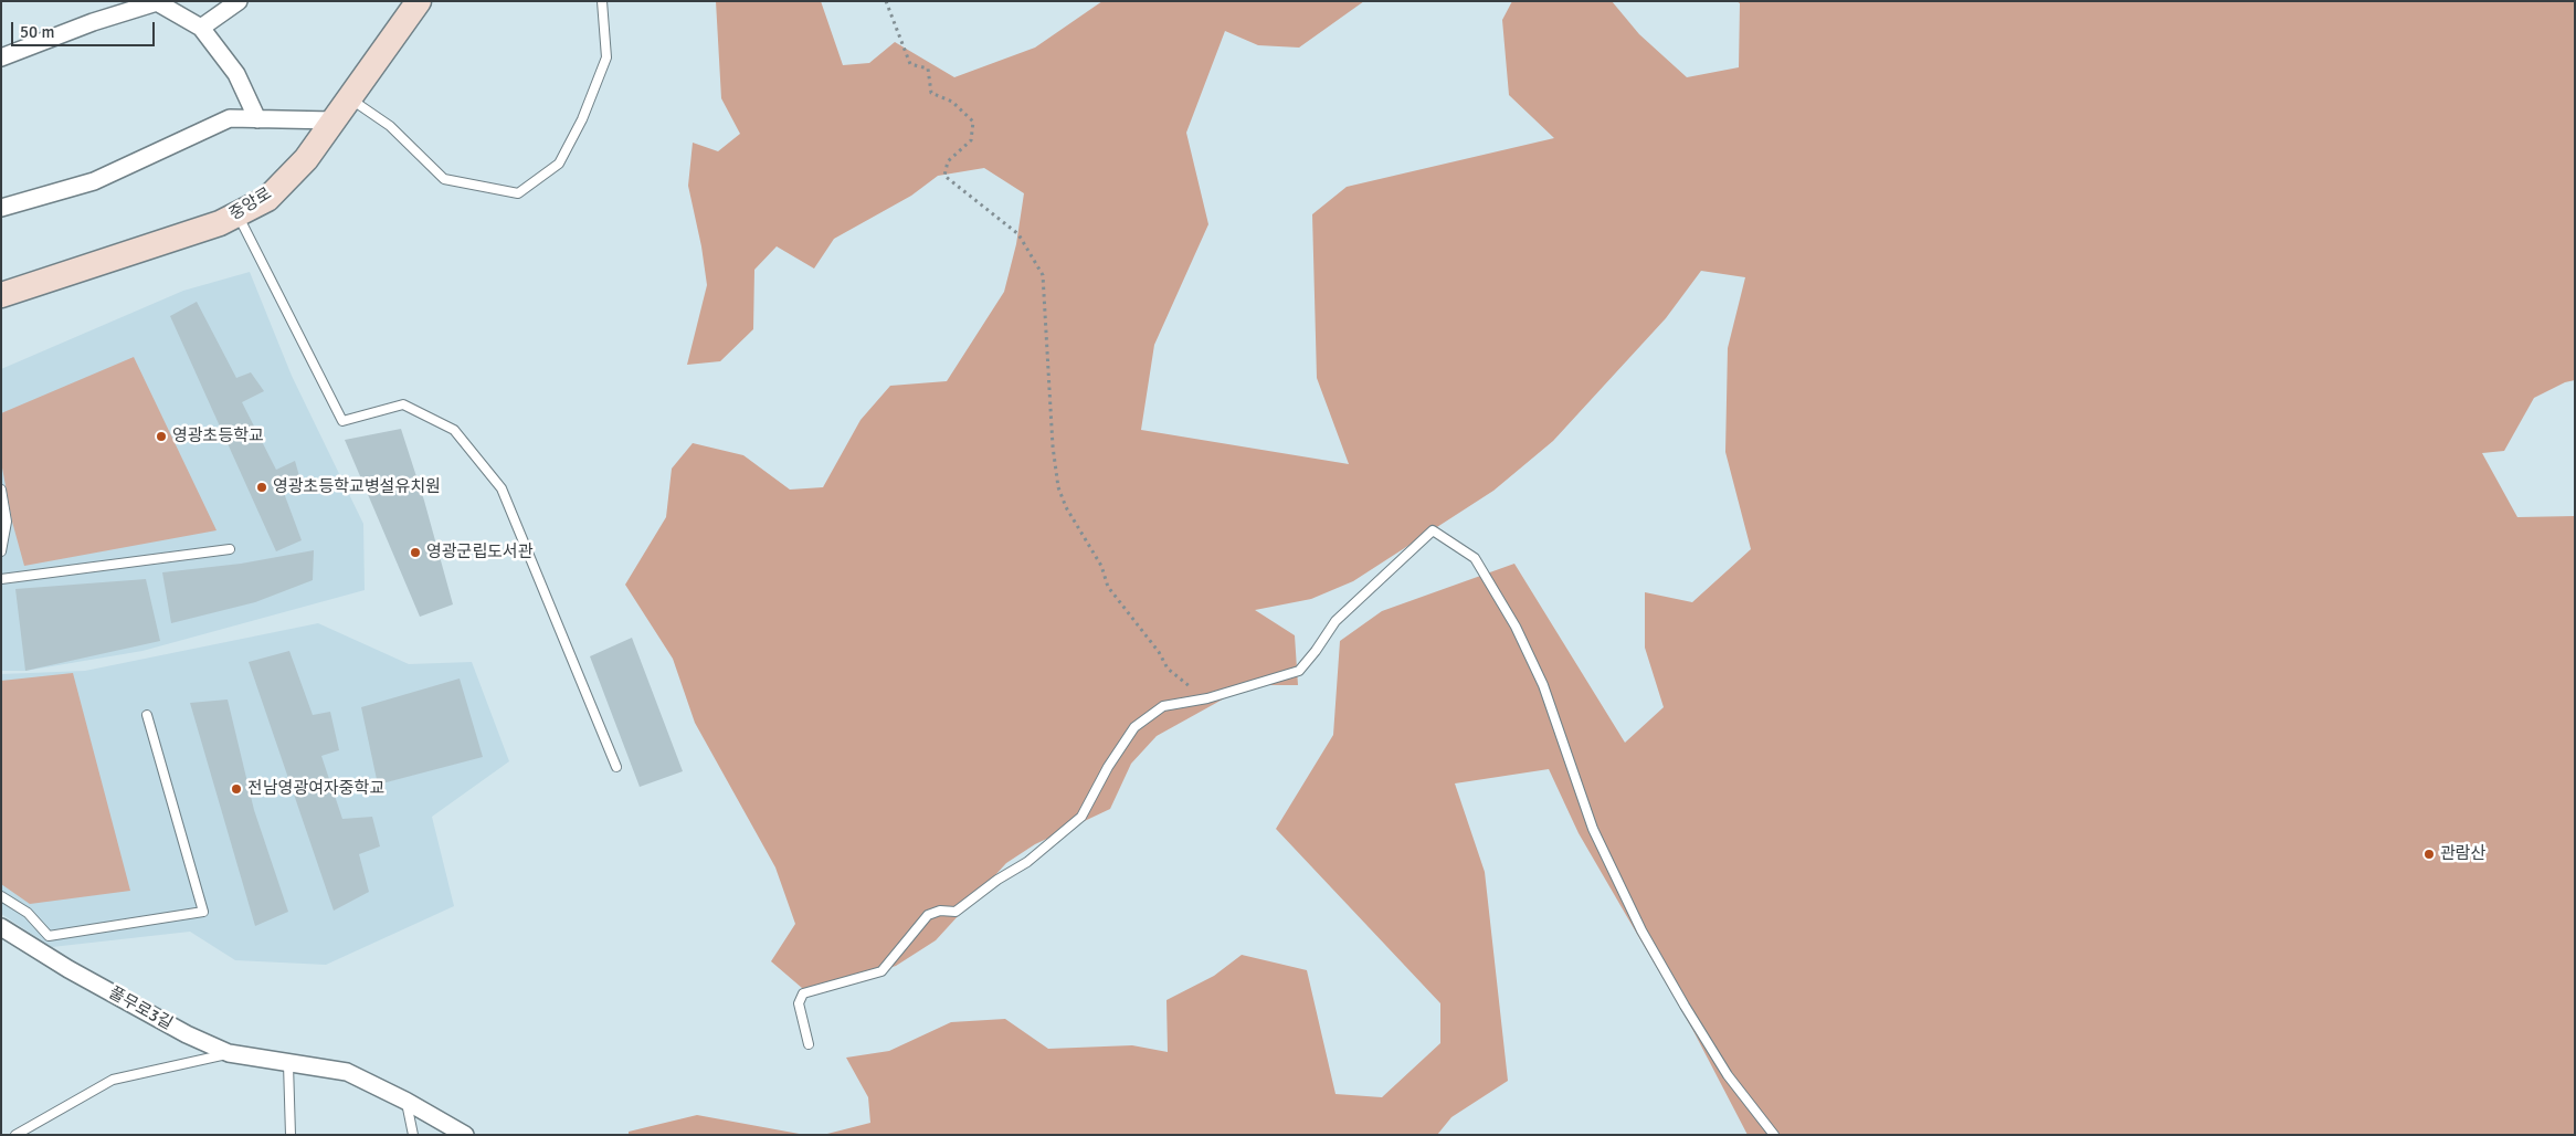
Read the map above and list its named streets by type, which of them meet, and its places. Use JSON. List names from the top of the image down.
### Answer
{
  "streets": {
    "street": ["중앙로", "풀무로3길"]
  },
  "places": [
    "영광초등학교",
    "영광초등학교병설유치원",
    "영광군립도서관",
    "전남영광여자중학교",
    "관람산"
  ],
  "scale_bar": "50 m"
}
